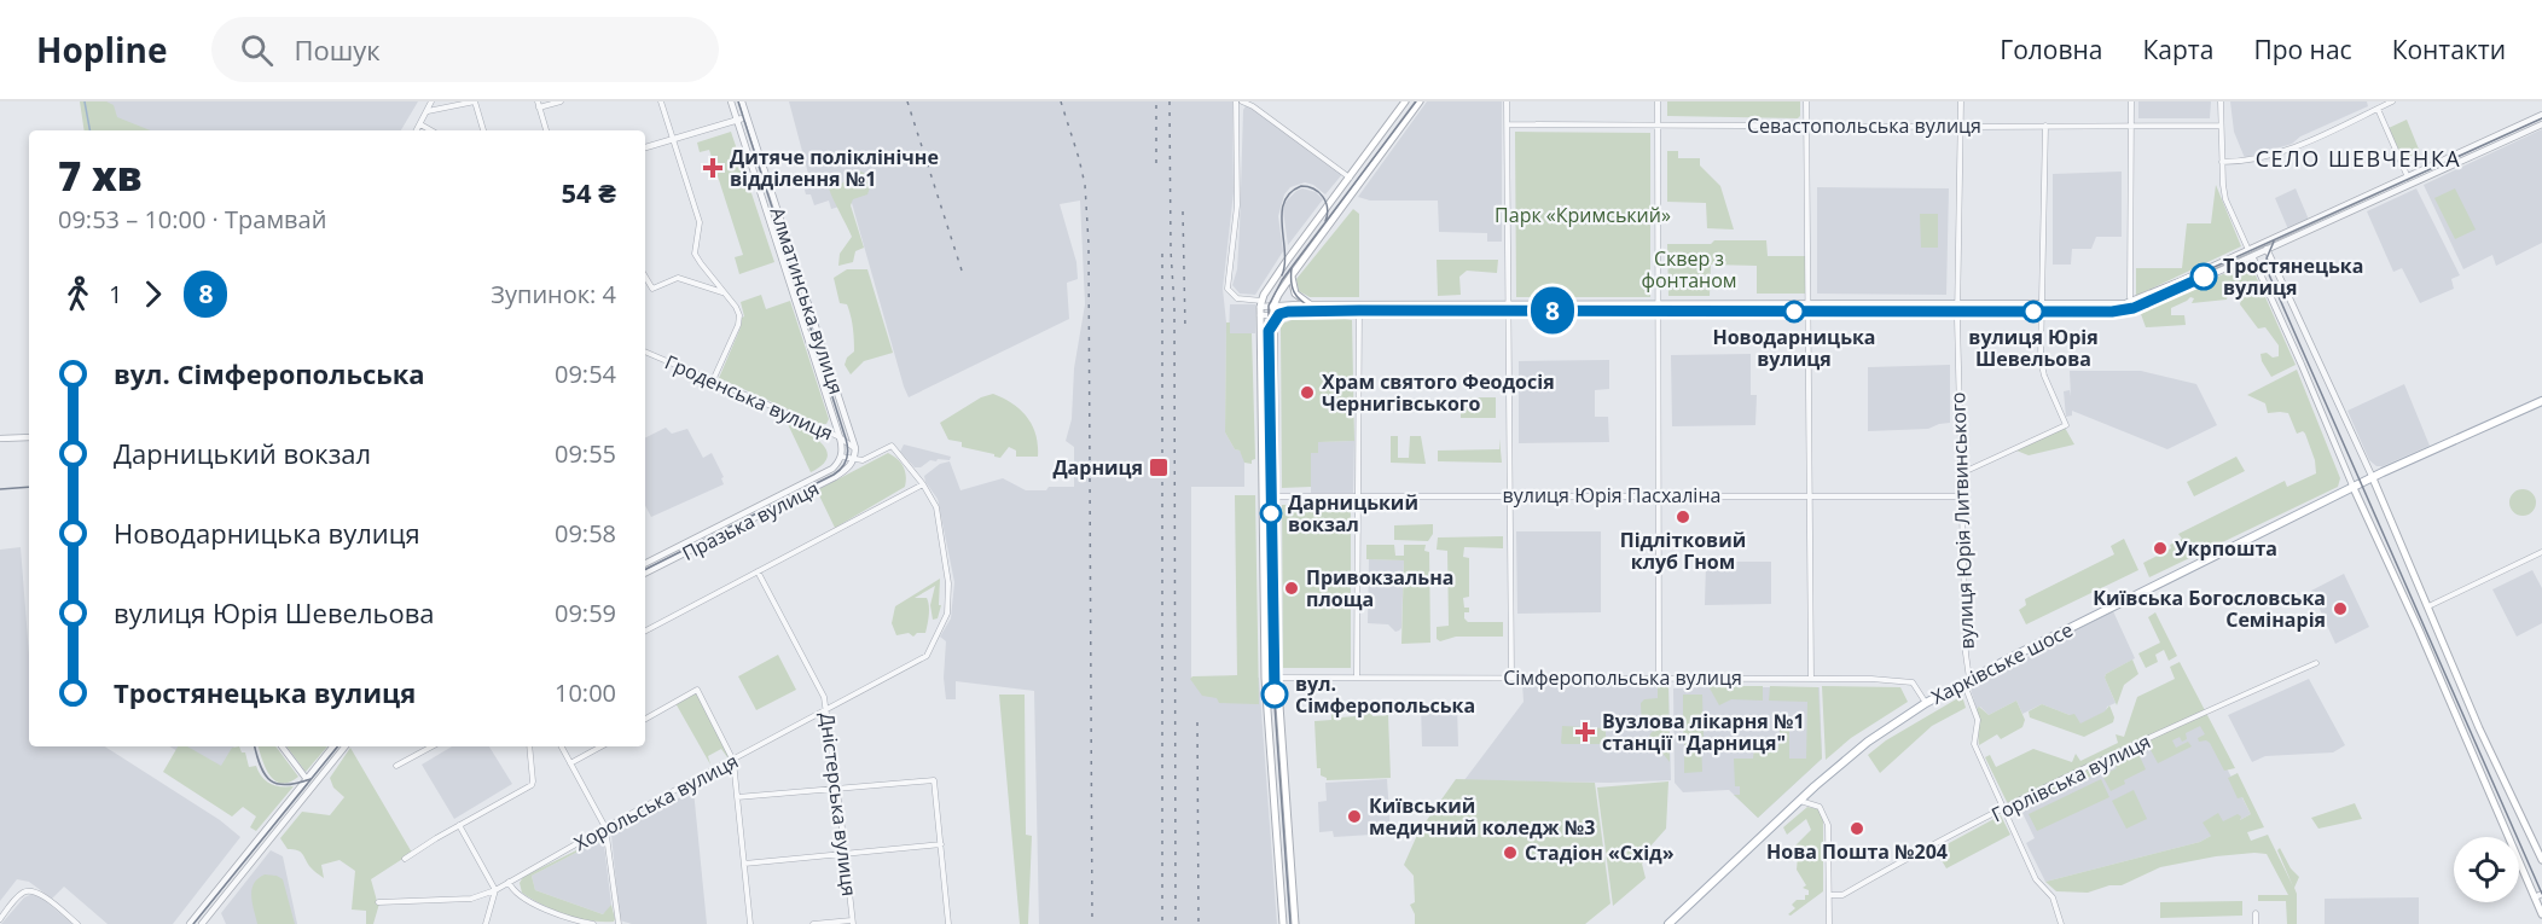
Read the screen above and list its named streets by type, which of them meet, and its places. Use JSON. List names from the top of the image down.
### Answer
{
  "streets": {
    "main road": ["Харківське шосе"],
    "street": [
      "Севастопольська вулиця",
      "Алматинська вулиця",
      "Гроденська вулиця",
      "вулиця Юрія Пасхаліна",
      "Празька вулиця",
      "вулиця Юрія Литвинського",
      "Сімферопольська вулиця",
      "Горлівська вулиця",
      "Хорольська вулиця",
      "Дністерська вулиця"
    ]
  },
  "crossings": [
    ["Севастопольська вулиця", "вулиця Юрія Литвинського"],
    ["Алматинська вулиця", "Гроденська вулиця"],
    ["Алматинська вулиця", "Празька вулиця"],
    ["вулиця Юрія Пасхаліна", "вулиця Юрія Литвинського"],
    ["Празька вулиця", "Хорольська вулиця"],
    ["вулиця Юрія Литвинського", "Харківське шосе"],
    ["вулиця Юрія Литвинського", "Горлівська вулиця"],
    ["Харківське шосе", "Сімферопольська вулиця"],
    ["Хорольська вулиця", "Дністерська вулиця"]
  ],
  "districts": ["СЕЛО ШЕВЧЕНКА"],
  "parks": ["Парк «Кримський»", "Сквер з фонтаном"],
  "places": {
    "health": ["Дитяче поліклінічне відділення №1", "Вузлова лікарня №1 станції \"Дарниця\""],
    "other": [
      "Тростянецька вулиця",
      "Новодарницька вулиця",
      "вулиця Юрія Шевельова",
      "Храм святого Феодосія Чернигівського",
      "Дарницький вокзал",
      "Підлітковий клуб Гном",
      "Укрпошта",
      "Привокзальна площа",
      "Київська Богословська Семінарія",
      "вул. Сімферопольська",
      "Київський медичний коледж №3",
      "Нова Пошта №204",
      "Стадіон «Схід»"
    ],
    "transit": ["Дарниця"]
  },
  "lines": ["tram line 8"],
  "page": {
    "header": "Hopline",
    "search": "Пошук",
    "nav": [
      "Головна",
      "Карта",
      "Про нас",
      "Контакти"
    ],
    "on_map": "8",
    "heading": ["7 хв", "09:53 – 10:00 · Трамвай", "54 ₴"],
    "legs": ["1", "8", "Зупинок: 4"],
    "list": [
      {
        "name": "вул. Сімферопольська",
        "value": "09:54"
      },
      {
        "name": "Дарницький вокзал",
        "value": "09:55"
      },
      {
        "name": "Новодарницька вулиця",
        "value": "09:58"
      },
      {
        "name": "вулиця Юрія Шевельова",
        "value": "09:59"
      },
      {
        "name": "Тростянецька вулиця",
        "value": "10:00"
      }
    ]
  }
}
